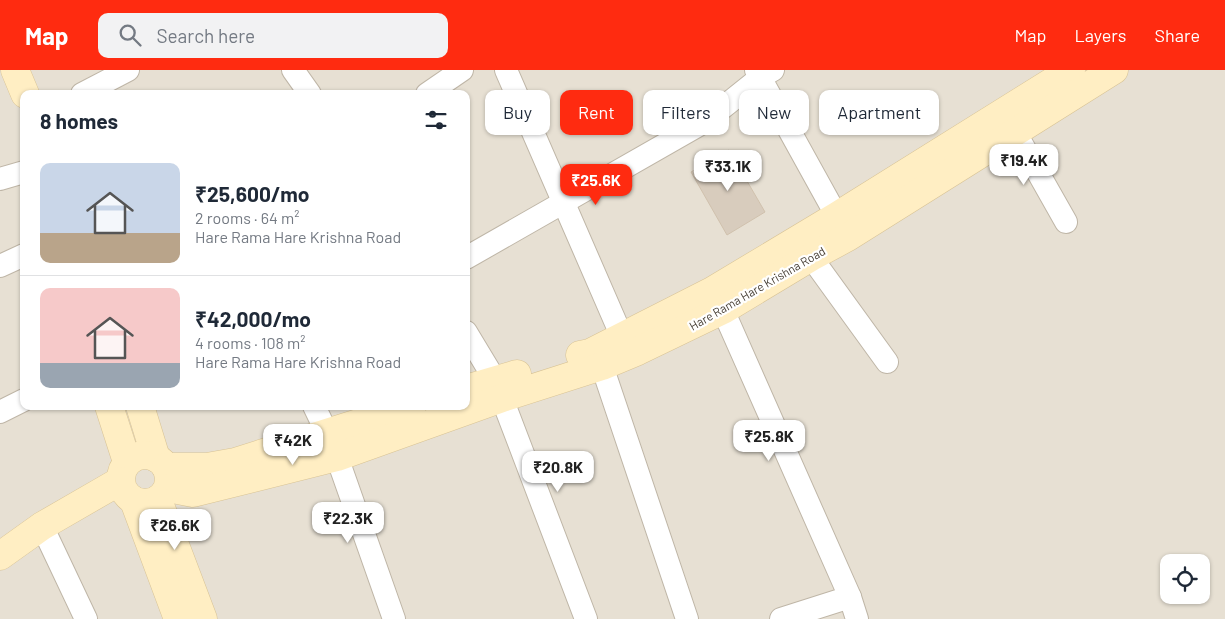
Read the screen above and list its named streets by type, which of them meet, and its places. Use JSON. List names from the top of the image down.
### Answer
{
  "streets": {
    "street": ["Hare Rama Hare Krishna Road"]
  },
  "page": {
    "header": "Map",
    "search": "Search here",
    "nav": ["Map", "Layers", "Share"],
    "chip": [
      "Buy",
      "Rent",
      "Filters",
      "New",
      "Apartment"
    ],
    "heading": "8 homes",
    "price": [
      "₹19.4K",
      "₹33.1K",
      "₹25.6K",
      "₹25.8K",
      "₹42K",
      "₹20.8K",
      "₹22.3K",
      "₹26.6K"
    ],
    "list": [
      {
        "name": "₹25,600/mo",
        "note": "2 rooms · 64 m² · Hare Rama Hare Krishna Road"
      },
      {
        "name": "₹42,000/mo",
        "note": "4 rooms · 108 m² · Hare Rama Hare Krishna Road"
      }
    ]
  }
}
